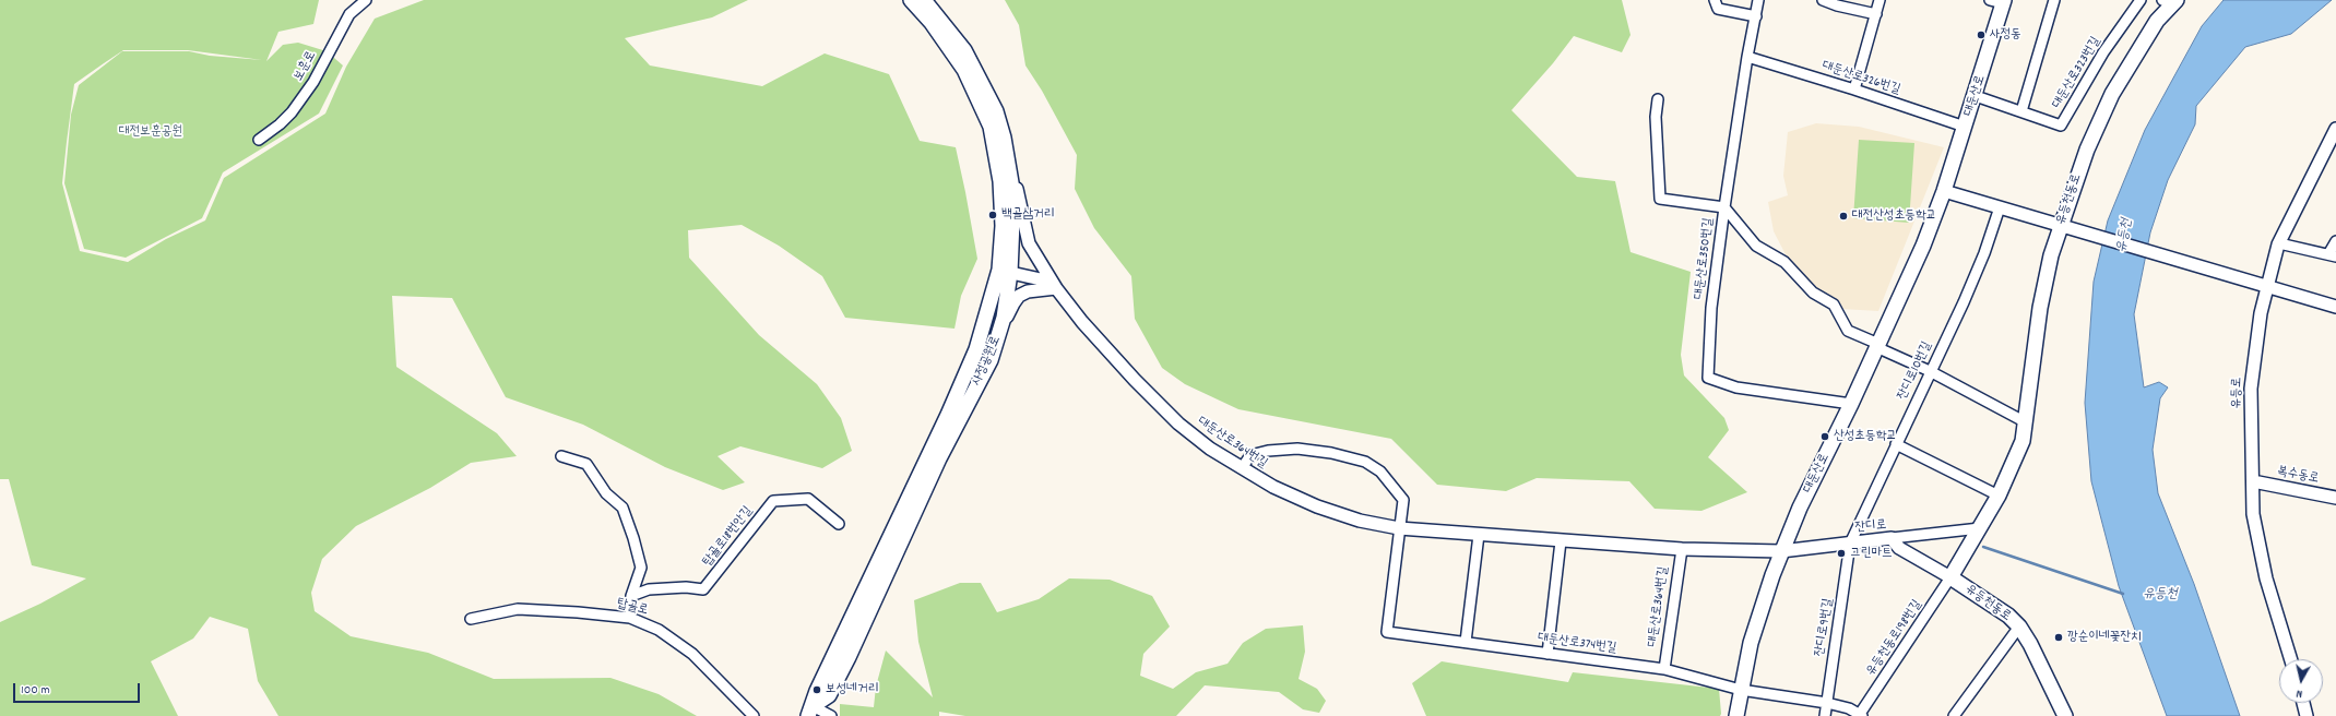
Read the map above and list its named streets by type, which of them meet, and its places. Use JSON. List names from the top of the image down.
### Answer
{
  "streets": {
    "main road": ["대둔산로", "유등천동로", "사정공원로"],
    "street": [
      "보훈로",
      "대둔산로323번길",
      "대둔산로326번길",
      "대둔산로350번길",
      "잔디로10번길",
      "유등로",
      "대둔산로364번길",
      "복수동로",
      "잔디로",
      "탑골로18번안길",
      "탑골로",
      "잔디로9번길",
      "유등천동로198번길",
      "대둔산로374번길"
    ]
  },
  "crossings": [
    ["대둔산로323번길", "대둔산로"],
    ["대둔산로326번길", "대둔산로"],
    ["대둔산로326번길", "대둔산로350번길"],
    ["대둔산로", "대둔산로350번길"],
    ["대둔산로", "대둔산로364번길"],
    ["대둔산로", "잔디로"],
    ["대둔산로", "대둔산로374번길"],
    ["유등천동로", "잔디로"],
    ["유등천동로", "유등천동로198번길"],
    ["사정공원로", "대둔산로364번길"],
    ["잔디로10번길", "잔디로"],
    ["잔디로10번길", "잔디로9번길"],
    ["유등로", "복수동로"],
    ["대둔산로364번길", "잔디로"],
    ["대둔산로364번길", "대둔산로374번길"],
    ["잔디로", "잔디로9번길"],
    ["잔디로", "유등천동로198번길"],
    ["잔디로9번길", "대둔산로374번길"],
    ["유등천동로198번길", "대둔산로374번길"]
  ],
  "water": ["유등천"],
  "parks": ["대전보훈공원"],
  "places": [
    "사정동",
    "백골삼거리",
    "대전산성초등학교",
    "산성초등학교",
    "그린마트",
    "깡순이네꽃잔치",
    "보성네거리"
  ],
  "scale_bar": "100 m",
  "north": "bottom"
}
